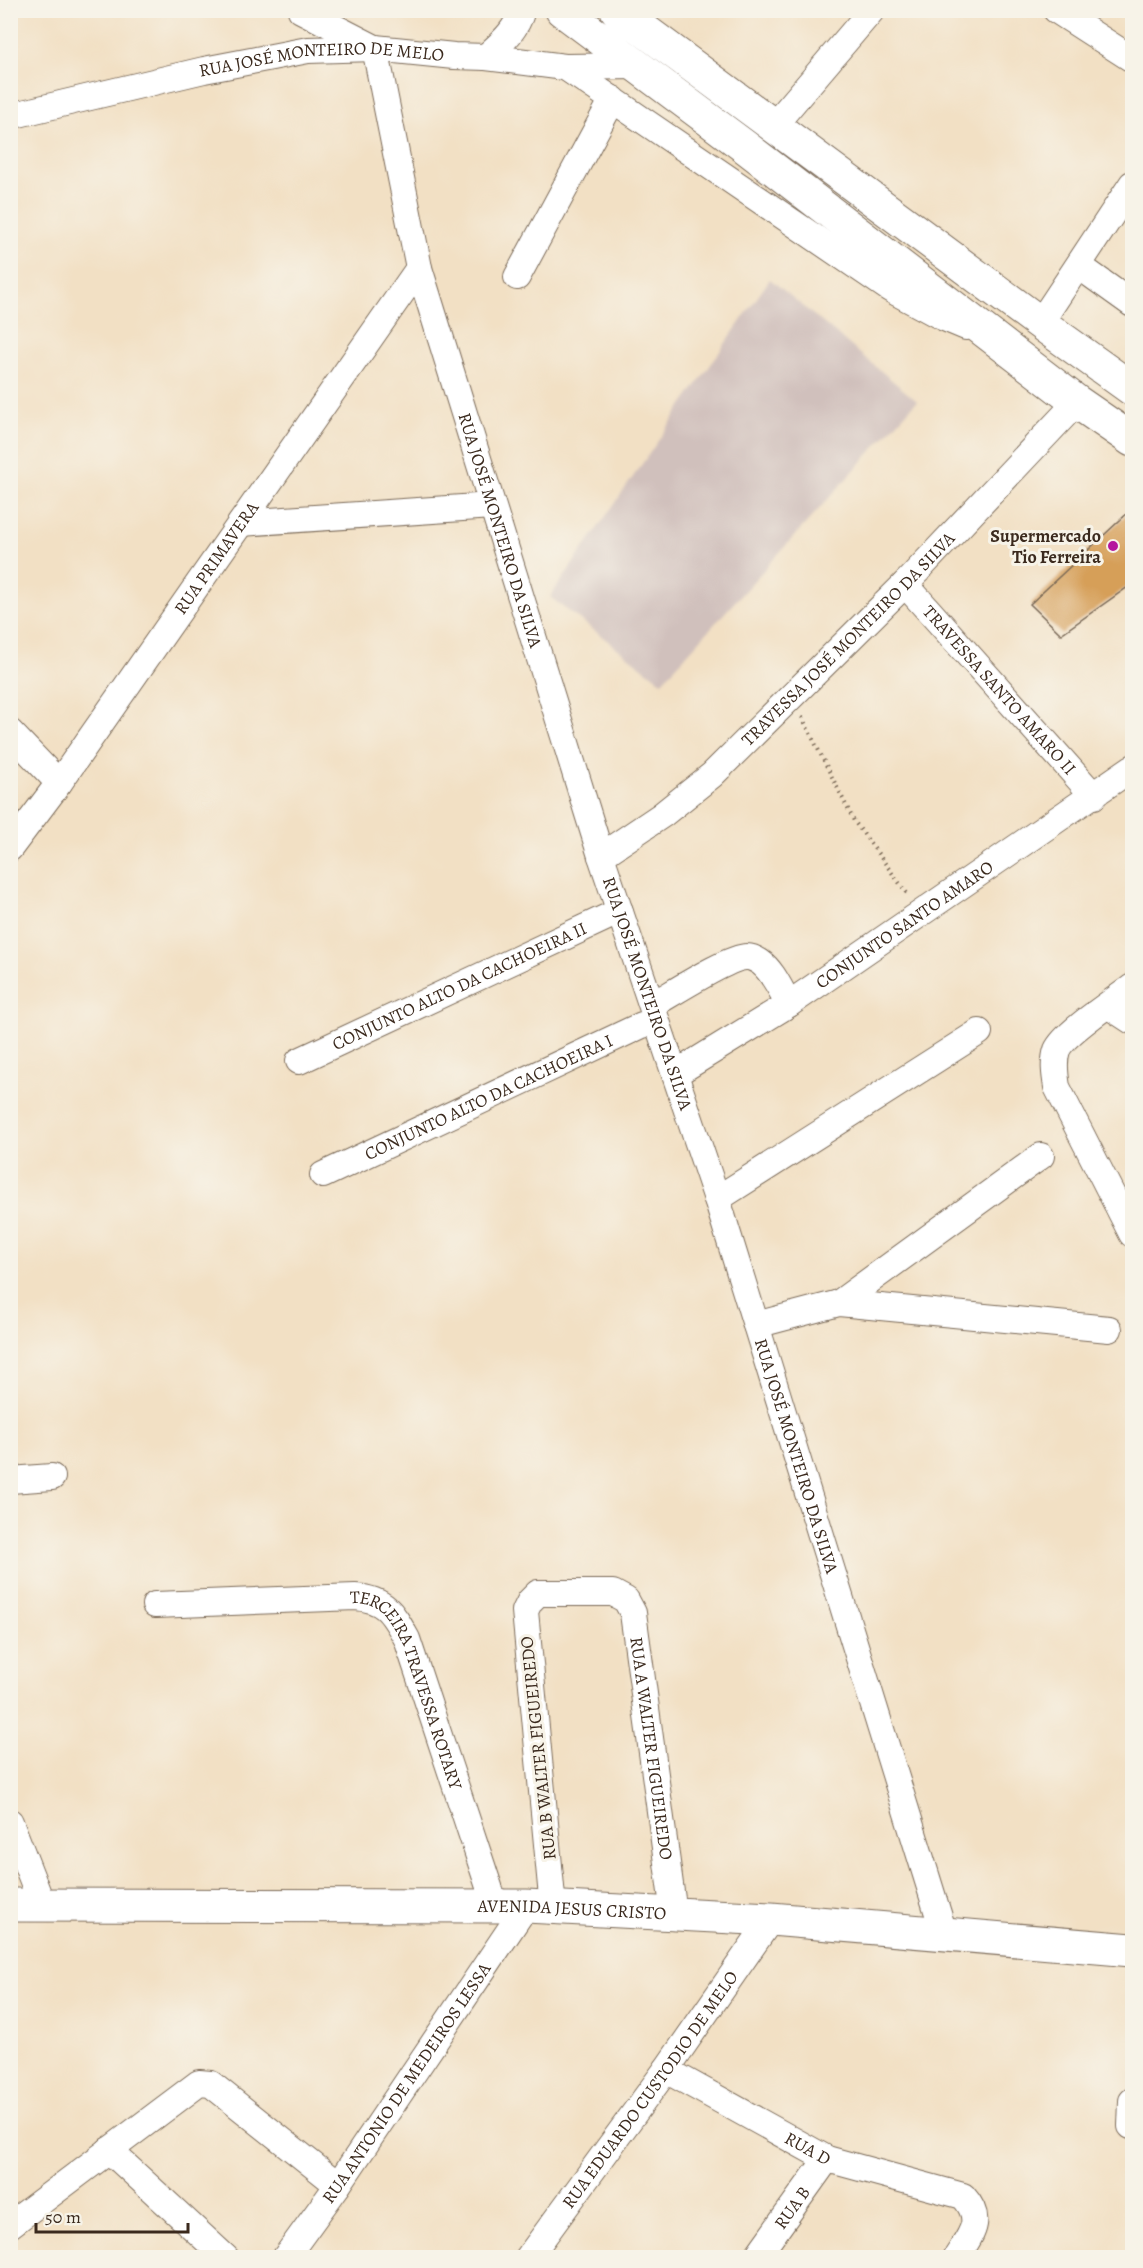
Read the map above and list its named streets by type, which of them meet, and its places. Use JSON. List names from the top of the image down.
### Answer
{
  "streets": {
    "main road": ["AVENIDA JESUS CRISTO"],
    "street": [
      "RUA JOSÉ MONTEIRO DE MELO",
      "RUA JOSÉ MONTEIRO DA SILVA",
      "RUA PRIMAVERA",
      "TRAVESSA JOSÉ MONTEIRO DA SILVA",
      "TRAVESSA SANTO AMARO II",
      "CONJUNTO SANTO AMARO",
      "CONJUNTO ALTO DA CACHOEIRA II",
      "CONJUNTO ALTO DA CACHOEIRA I",
      "TERCEIRA TRAVESSA ROTARY",
      "RUA B WALTER FIGUEIREDO",
      "RUA A WALTER FIGUEIREDO",
      "RUA ANTONIO DE MEDEIROS LESSA",
      "RUA EDUARDO CUSTODIO DE MELO",
      "RUA D",
      "RUA B"
    ]
  },
  "crossings": [
    ["RUA JOSÉ MONTEIRO DE MELO", "RUA JOSÉ MONTEIRO DA SILVA"],
    ["RUA JOSÉ MONTEIRO DA SILVA", "RUA PRIMAVERA"],
    ["RUA JOSÉ MONTEIRO DA SILVA", "TRAVESSA JOSÉ MONTEIRO DA SILVA"],
    ["RUA JOSÉ MONTEIRO DA SILVA", "CONJUNTO SANTO AMARO"],
    ["RUA JOSÉ MONTEIRO DA SILVA", "CONJUNTO ALTO DA CACHOEIRA II"],
    ["RUA JOSÉ MONTEIRO DA SILVA", "CONJUNTO ALTO DA CACHOEIRA I"],
    ["RUA JOSÉ MONTEIRO DA SILVA", "AVENIDA JESUS CRISTO"],
    ["TRAVESSA JOSÉ MONTEIRO DA SILVA", "TRAVESSA SANTO AMARO II"],
    ["TRAVESSA SANTO AMARO II", "CONJUNTO SANTO AMARO"],
    ["CONJUNTO SANTO AMARO", "CONJUNTO ALTO DA CACHOEIRA I"],
    ["TERCEIRA TRAVESSA ROTARY", "RUA B WALTER FIGUEIREDO"],
    ["TERCEIRA TRAVESSA ROTARY", "AVENIDA JESUS CRISTO"],
    ["TERCEIRA TRAVESSA ROTARY", "RUA ANTONIO DE MEDEIROS LESSA"],
    ["RUA B WALTER FIGUEIREDO", "RUA A WALTER FIGUEIREDO"],
    ["RUA B WALTER FIGUEIREDO", "AVENIDA JESUS CRISTO"],
    ["RUA B WALTER FIGUEIREDO", "RUA ANTONIO DE MEDEIROS LESSA"],
    ["RUA A WALTER FIGUEIREDO", "AVENIDA JESUS CRISTO"],
    ["AVENIDA JESUS CRISTO", "RUA ANTONIO DE MEDEIROS LESSA"],
    ["AVENIDA JESUS CRISTO", "RUA EDUARDO CUSTODIO DE MELO"],
    ["RUA EDUARDO CUSTODIO DE MELO", "RUA D"],
    ["RUA D", "RUA B"]
  ],
  "places": ["Supermercado Tio Ferreira"],
  "scale_bar": "50 m"
}
